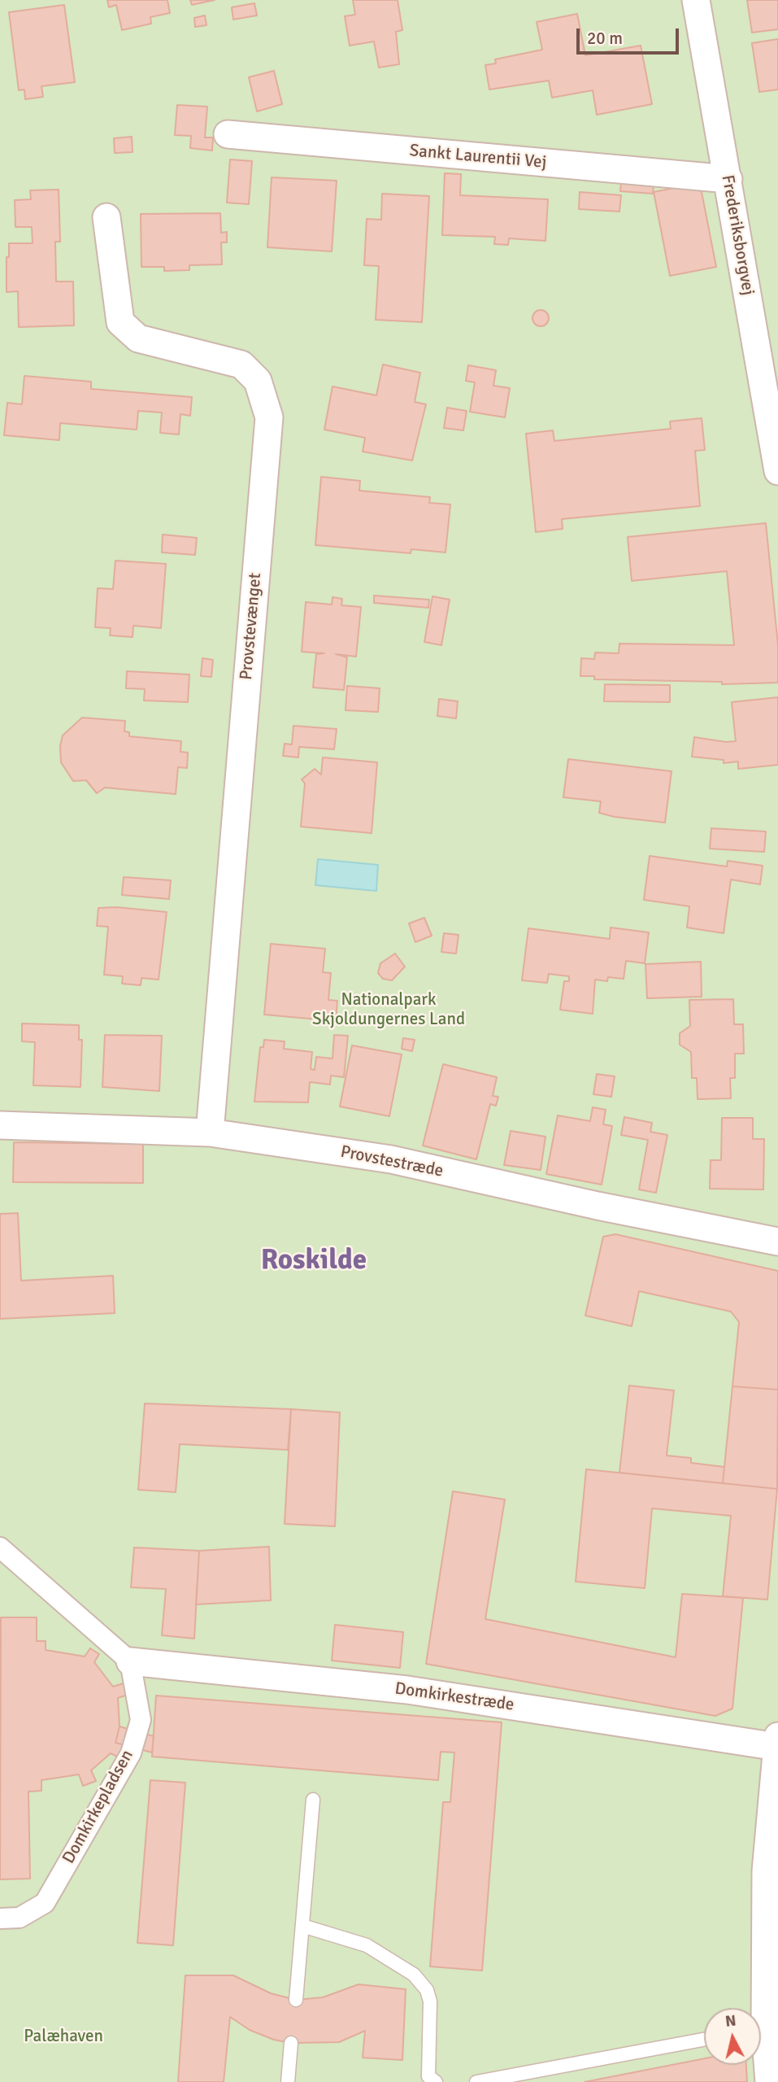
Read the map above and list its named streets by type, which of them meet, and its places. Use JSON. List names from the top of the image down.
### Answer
{
  "streets": {
    "street": [
      "Sankt Laurentii Vej",
      "Frederiksborgvej",
      "Provstevænget",
      "Provstestræde",
      "Domkirkestræde",
      "Domkirkepladsen"
    ]
  },
  "crossings": [
    ["Sankt Laurentii Vej", "Frederiksborgvej"],
    ["Provstevænget", "Provstestræde"],
    ["Domkirkestræde", "Domkirkepladsen"]
  ],
  "districts": ["Roskilde"],
  "parks": ["Nationalpark Skjoldungernes Land", "Palæhaven"],
  "scale_bar": "20 m",
  "north": "top"
}
